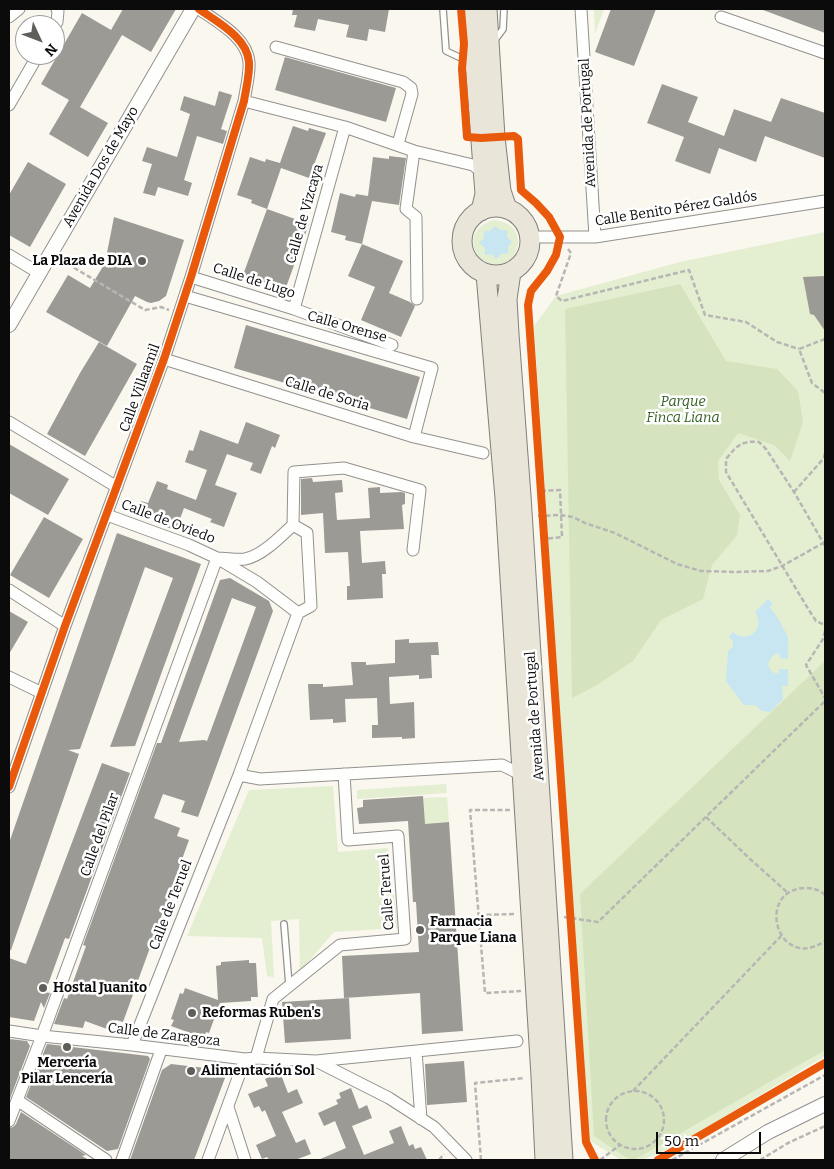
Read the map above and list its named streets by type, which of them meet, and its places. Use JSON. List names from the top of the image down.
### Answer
{
  "streets": {
    "main road": ["Avenida de Portugal"],
    "street": [
      "Avenida Dos de Mayo",
      "Calle Benito Pérez Galdós",
      "Calle de Vizcaya",
      "Calle de Lugo",
      "Calle Orense",
      "Calle Villaamil",
      "Calle de Soria",
      "Calle de Oviedo",
      "Calle del Pilar",
      "Calle Teruel",
      "Calle de Teruel",
      "Calle de Zaragoza"
    ]
  },
  "crossings": [
    ["Avenida de Portugal", "Calle Benito Pérez Galdós"],
    ["Avenida de Portugal", "Calle de Soria"],
    ["Calle de Vizcaya", "Calle de Lugo"],
    ["Calle de Lugo", "Calle Villaamil"],
    ["Calle Orense", "Calle Villaamil"],
    ["Calle Orense", "Calle de Soria"],
    ["Calle Villaamil", "Calle de Soria"],
    ["Calle Villaamil", "Calle de Oviedo"],
    ["Calle de Oviedo", "Calle del Pilar"],
    ["Calle de Oviedo", "Calle de Teruel"],
    ["Calle del Pilar", "Calle de Zaragoza"],
    ["Calle Teruel", "Calle de Zaragoza"],
    ["Calle de Teruel", "Calle de Zaragoza"]
  ],
  "parks": ["Parque Finca Liana"],
  "places": [
    "La Plaza de DIA",
    "Farmacia Parque Liana",
    "Hostal Juanito",
    "Reformas Ruben's",
    "Mercería Pilar Lencería",
    "Alimentación Sol"
  ],
  "scale_bar": "50 m",
  "north": "bottom right"
}
